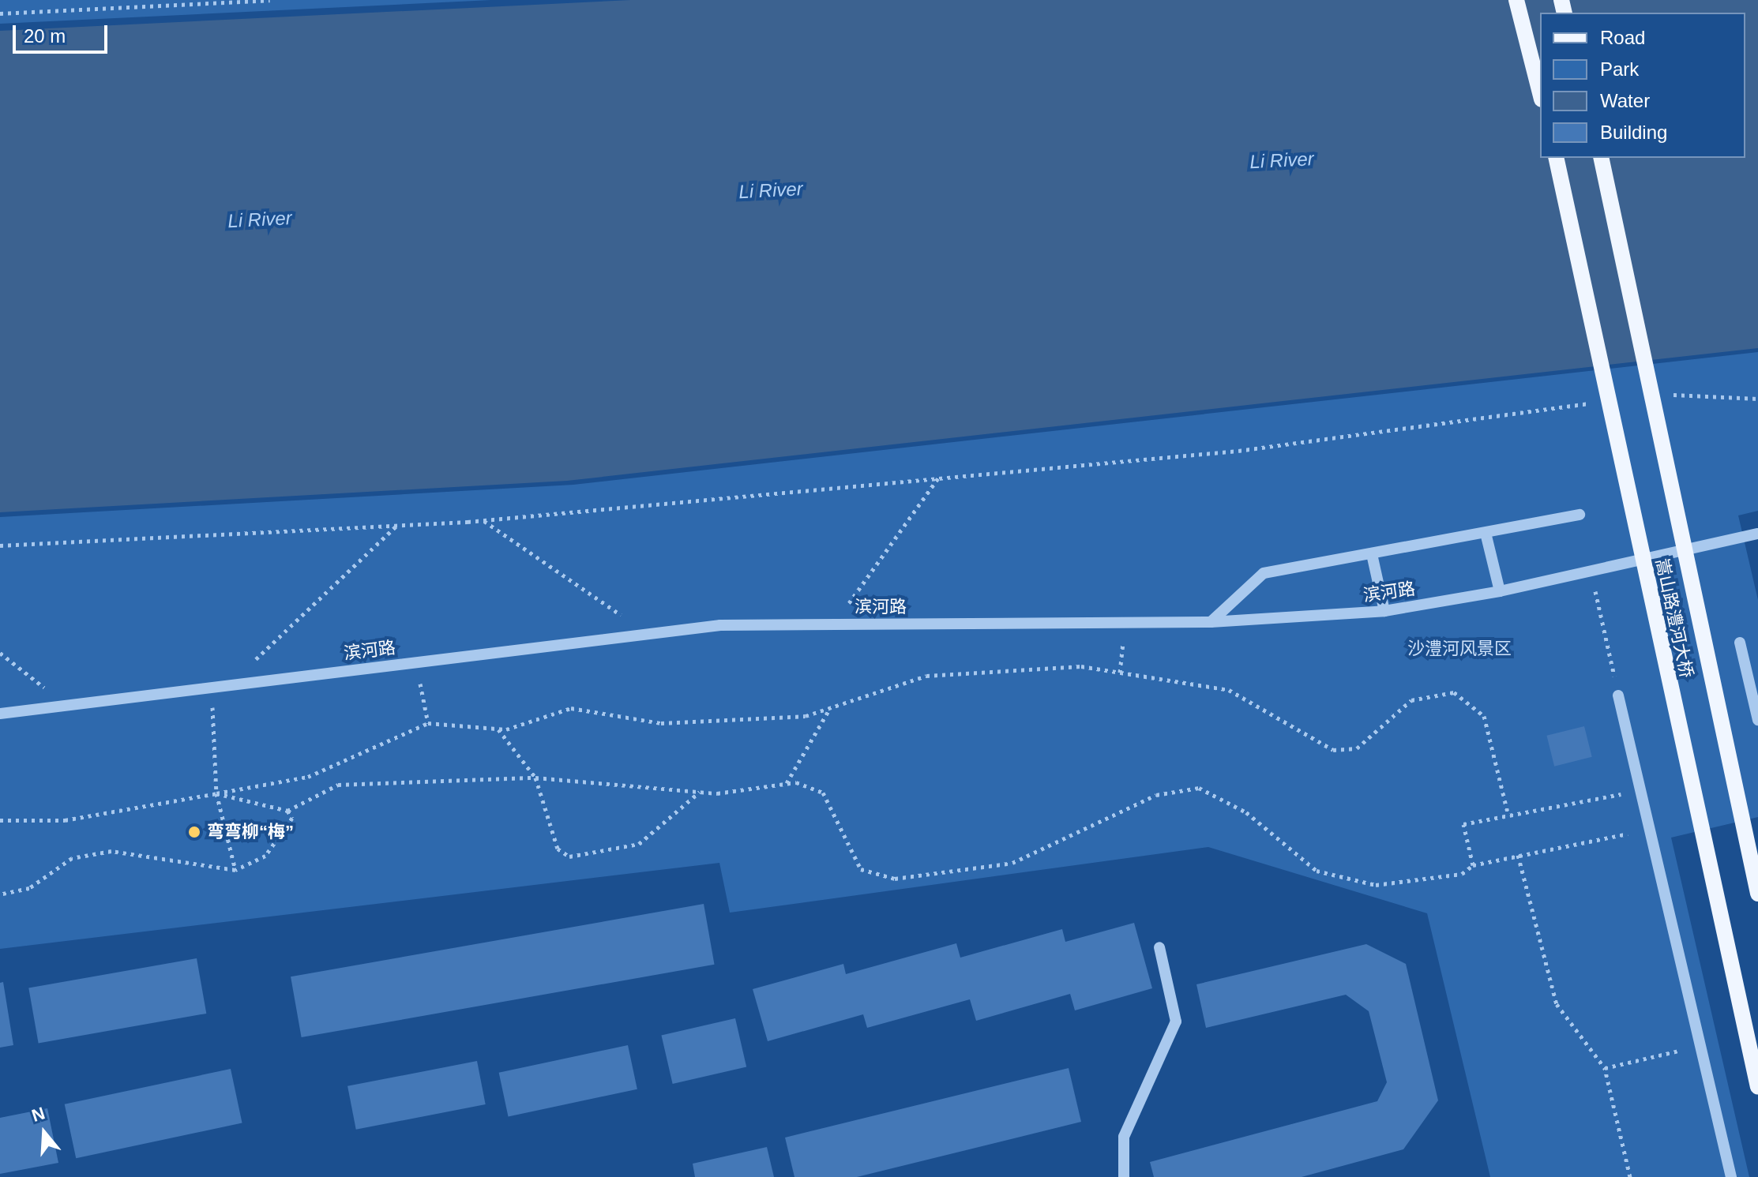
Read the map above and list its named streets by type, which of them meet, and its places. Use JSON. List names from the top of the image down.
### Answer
{
  "streets": {
    "main road": ["嵩山路澧河大桥"],
    "street": ["滨河路"]
  },
  "water": ["Li River"],
  "parks": ["沙澧河风景区"],
  "places": ["弯弯柳“梅”"],
  "legend": [
    "Road",
    "Park",
    "Water",
    "Building"
  ],
  "scale_bar": "20 m",
  "north": "top"
}
